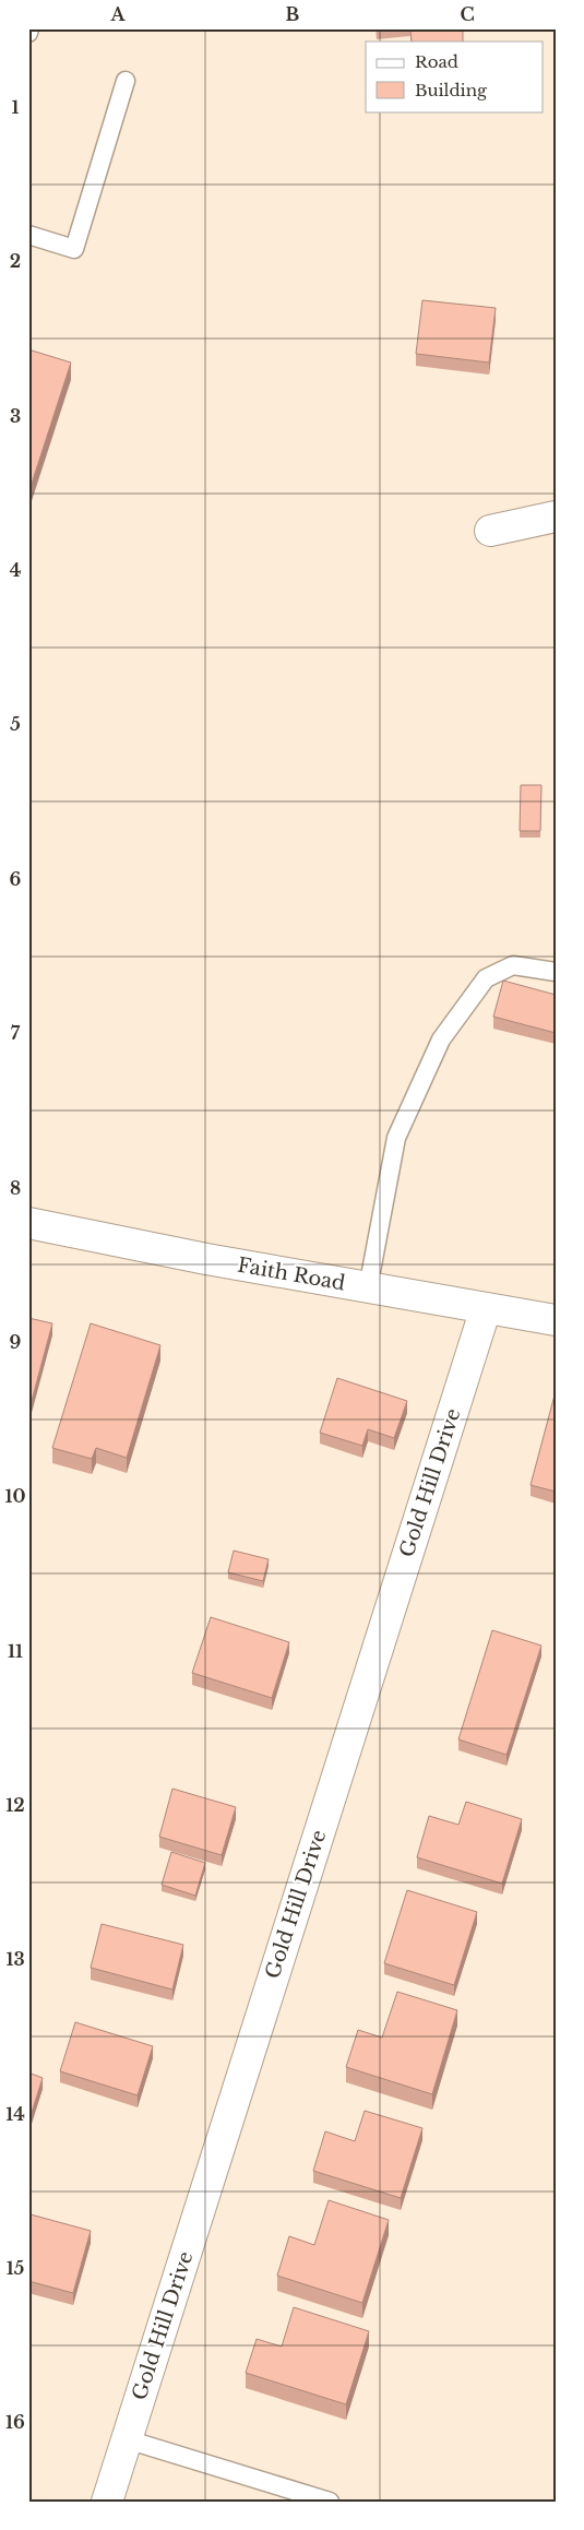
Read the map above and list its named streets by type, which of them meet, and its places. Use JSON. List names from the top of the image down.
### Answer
{
  "streets": {
    "street": ["Faith Road", "Gold Hill Drive"]
  },
  "crossings": [
    ["Faith Road", "Gold Hill Drive"]
  ],
  "legend": ["Road", "Building"],
  "grid": {
    "columns": ["A", "B", "C"],
    "rows": [
      "1",
      "2",
      "3",
      "4",
      "5",
      "6",
      "7",
      "8",
      "9",
      "10",
      "11",
      "12",
      "13",
      "14",
      "15",
      "16"
    ]
  }
}
